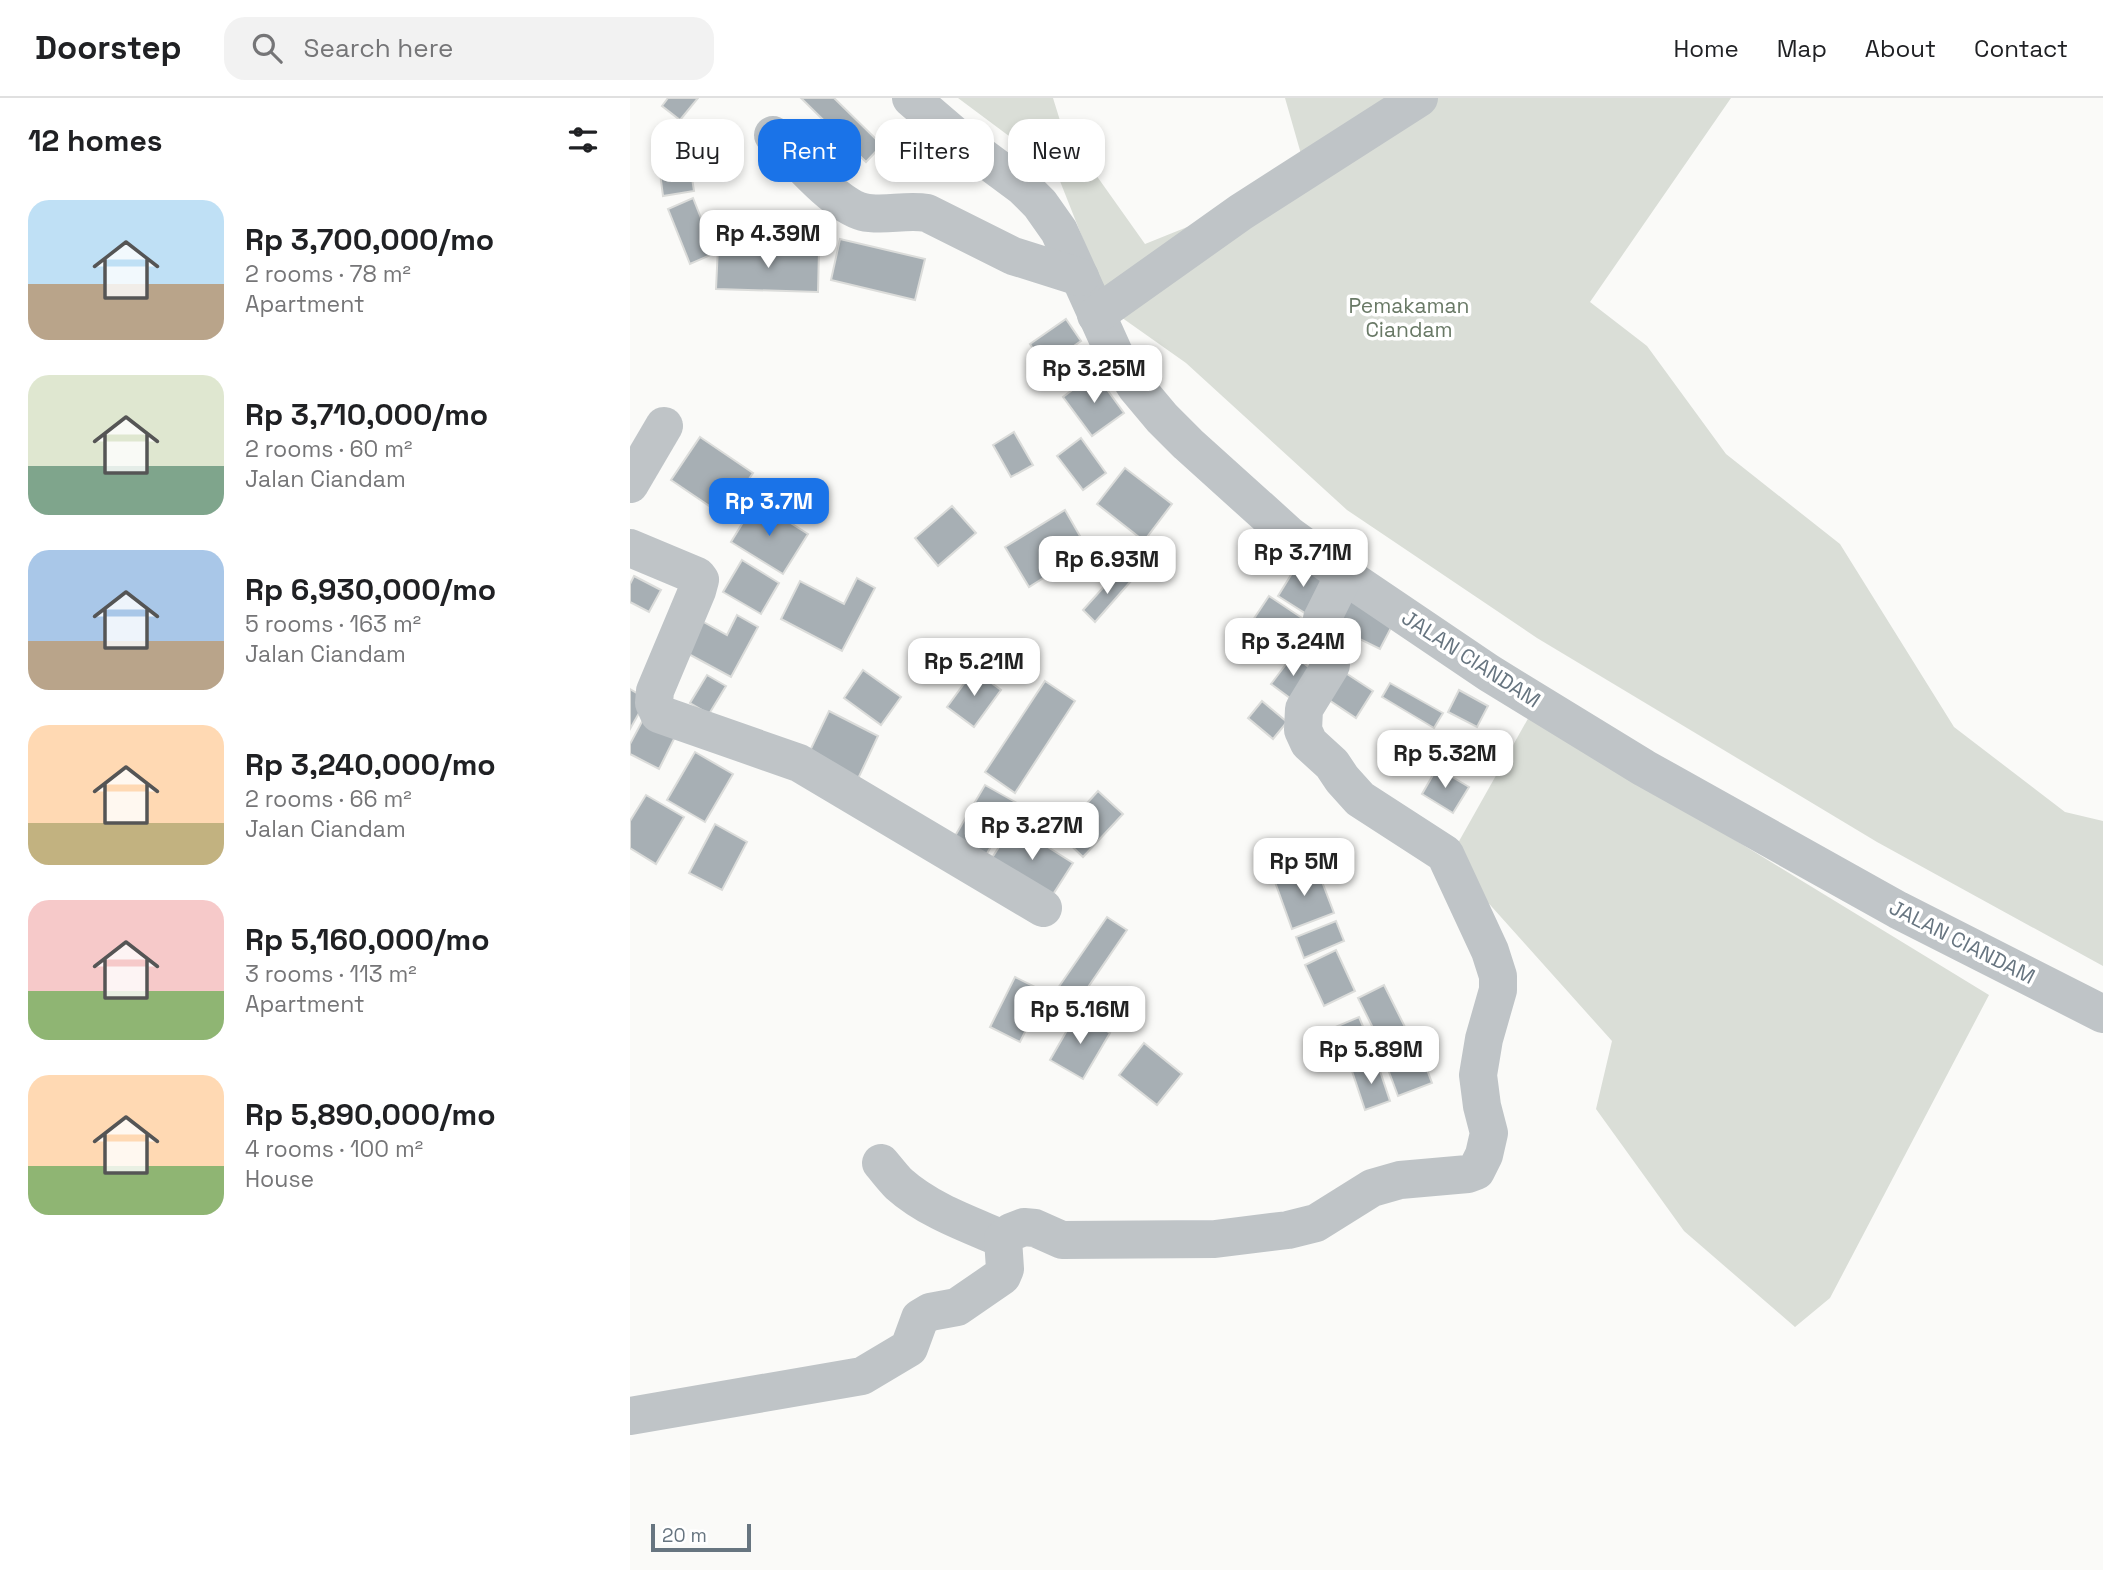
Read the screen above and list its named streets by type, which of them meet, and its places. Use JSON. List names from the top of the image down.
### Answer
{
  "streets": {
    "street": ["JALAN CIANDAM"]
  },
  "parks": ["Pemakaman Ciandam"],
  "scale_bar": "20 m",
  "page": {
    "header": "Doorstep",
    "search": "Search here",
    "nav": [
      "Home",
      "Map",
      "About",
      "Contact"
    ],
    "heading": "12 homes",
    "chip": [
      "Buy",
      "Rent",
      "Filters",
      "New"
    ],
    "list": [
      {
        "name": "Rp 3,700,000/mo",
        "note": "2 rooms · 78 m² · Apartment"
      },
      {
        "name": "Rp 3,710,000/mo",
        "note": "2 rooms · 60 m² · Jalan Ciandam"
      },
      {
        "name": "Rp 6,930,000/mo",
        "note": "5 rooms · 163 m² · Jalan Ciandam"
      },
      {
        "name": "Rp 3,240,000/mo",
        "note": "2 rooms · 66 m² · Jalan Ciandam"
      },
      {
        "name": "Rp 5,160,000/mo",
        "note": "3 rooms · 113 m² · Apartment"
      },
      {
        "name": "Rp 5,890,000/mo",
        "note": "4 rooms · 100 m² · House"
      }
    ],
    "price": [
      "Rp 4.39M",
      "Rp 3.25M",
      "Rp 3.7M",
      "Rp 3.71M",
      "Rp 6.93M",
      "Rp 3.24M",
      "Rp 5.21M",
      "Rp 5.32M",
      "Rp 3.27M",
      "Rp 5M",
      "Rp 5.16M",
      "Rp 5.89M"
    ],
    "scale": "20 m"
  }
}
